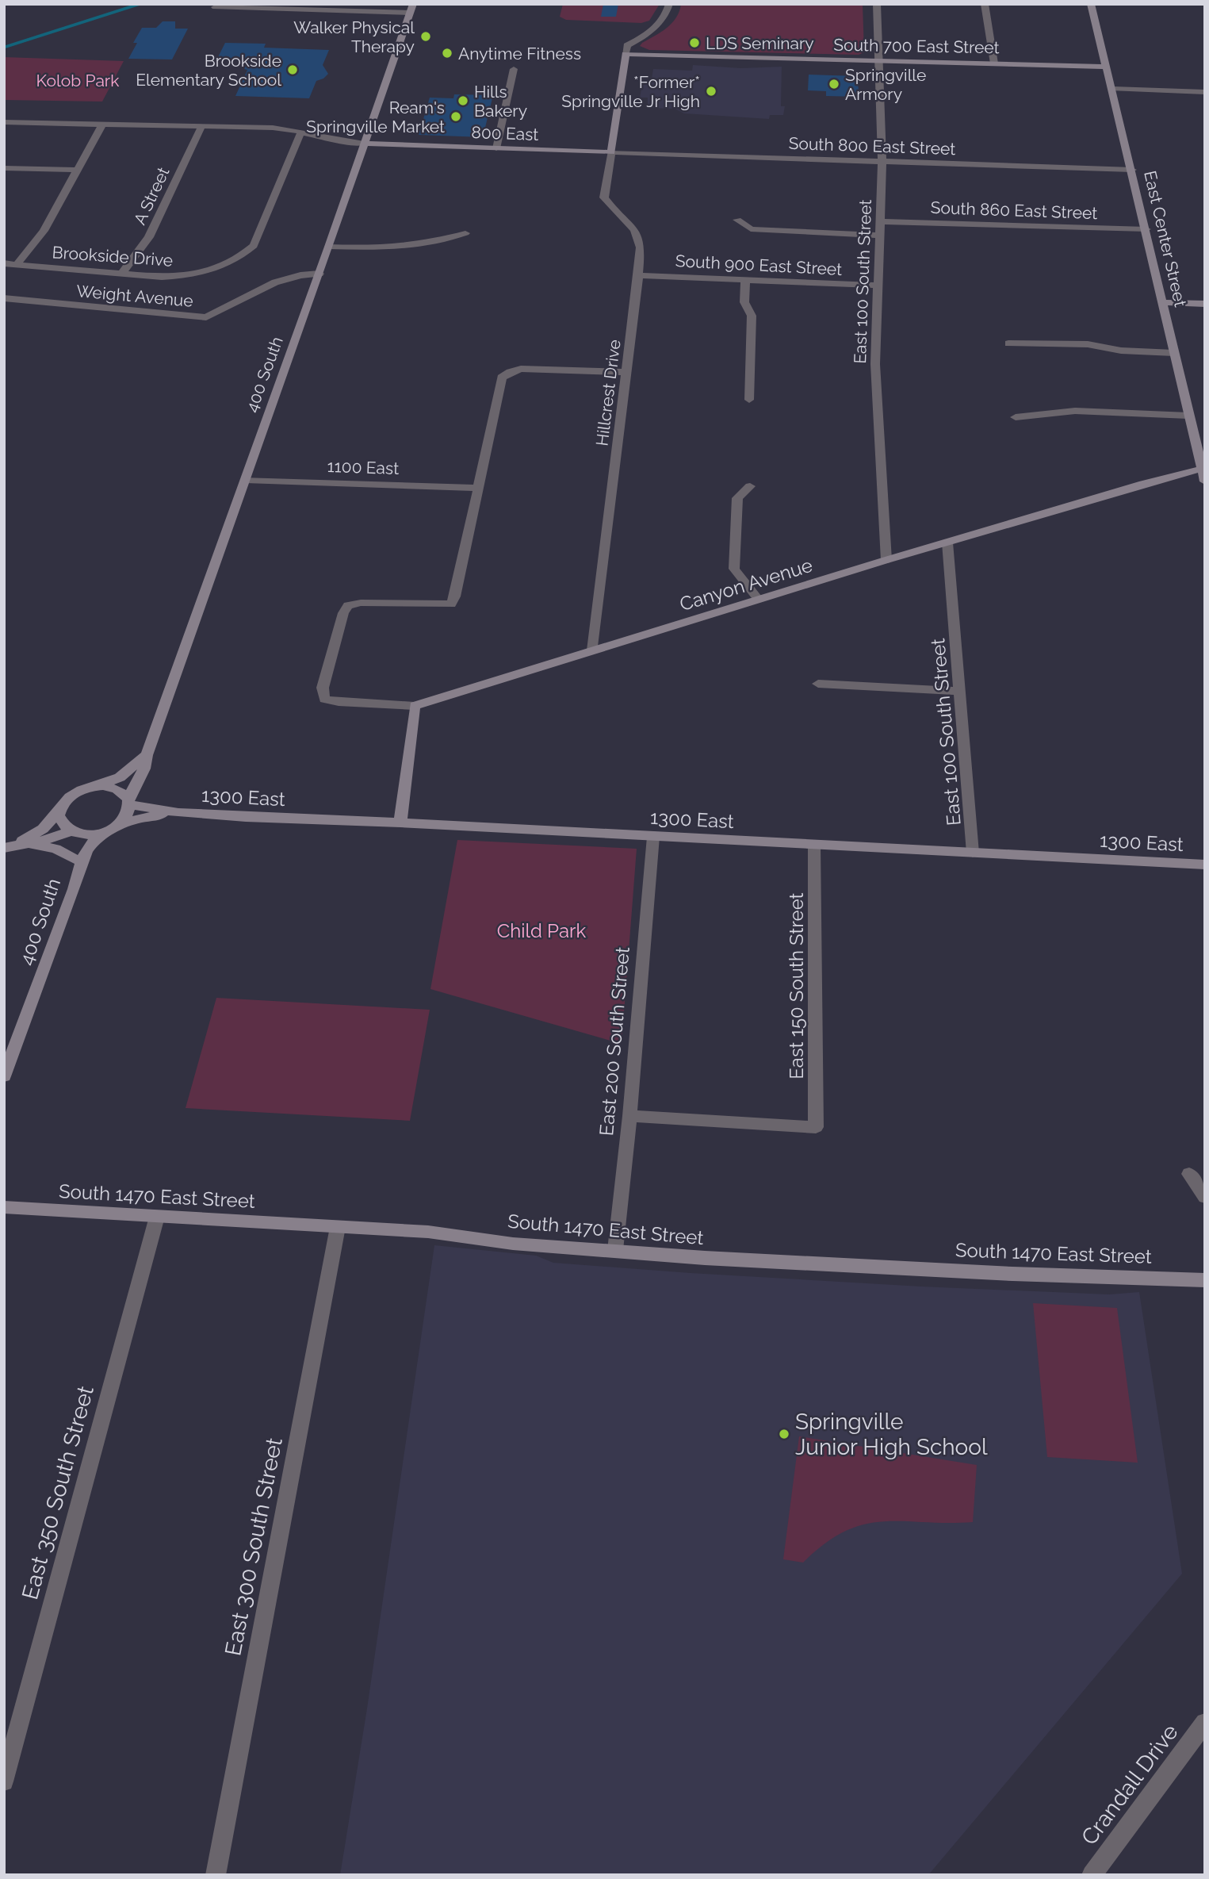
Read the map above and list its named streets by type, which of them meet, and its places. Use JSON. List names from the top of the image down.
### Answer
{
  "streets": {
    "street": [
      "South 700 East Street",
      "800 East",
      "South 800 East Street",
      "A Street",
      "South 860 East Street",
      "East Center Street",
      "Brookside Drive",
      "South 900 East Street",
      "East 100 South Street",
      "Weight Avenue",
      "400 South",
      "Hillcrest Drive",
      "1100 East",
      "Canyon Avenue",
      "1300 East",
      "East 150 South Street",
      "East 200 South Street",
      "South 1470 East Street",
      "East 350 South Street",
      "East 300 South Street",
      "Crandall Drive"
    ]
  },
  "crossings": [
    ["South 700 East Street", "East Center Street"],
    ["South 700 East Street", "East 100 South Street"],
    ["800 East", "South 800 East Street"],
    ["800 East", "400 South"],
    ["800 East", "Hillcrest Drive"],
    ["South 800 East Street", "East Center Street"],
    ["South 800 East Street", "East 100 South Street"],
    ["South 800 East Street", "Hillcrest Drive"],
    ["A Street", "Brookside Drive"],
    ["South 860 East Street", "East Center Street"],
    ["South 860 East Street", "East 100 South Street"],
    ["East Center Street", "Canyon Avenue"],
    ["South 900 East Street", "East 100 South Street"],
    ["South 900 East Street", "Hillcrest Drive"],
    ["East 100 South Street", "Canyon Avenue"],
    ["East 100 South Street", "1300 East"],
    ["Weight Avenue", "400 South"],
    ["400 South", "1100 East"],
    ["400 South", "1300 East"],
    ["Hillcrest Drive", "Canyon Avenue"],
    ["1300 East", "East 150 South Street"],
    ["1300 East", "East 200 South Street"],
    ["East 150 South Street", "East 200 South Street"],
    ["East 200 South Street", "South 1470 East Street"],
    ["South 1470 East Street", "East 350 South Street"],
    ["South 1470 East Street", "East 300 South Street"]
  ],
  "parks": ["Kolob Park", "Child Park"],
  "places": [
    "Walker Physical Therapy",
    "LDS Seminary",
    "Anytime Fitness",
    "Brookside Elementary School",
    "Springville Armory",
    "*Former* Springville Jr High",
    "Hills Bakery",
    "Ream's Springville Market",
    "Springville Junior High School"
  ]
}
